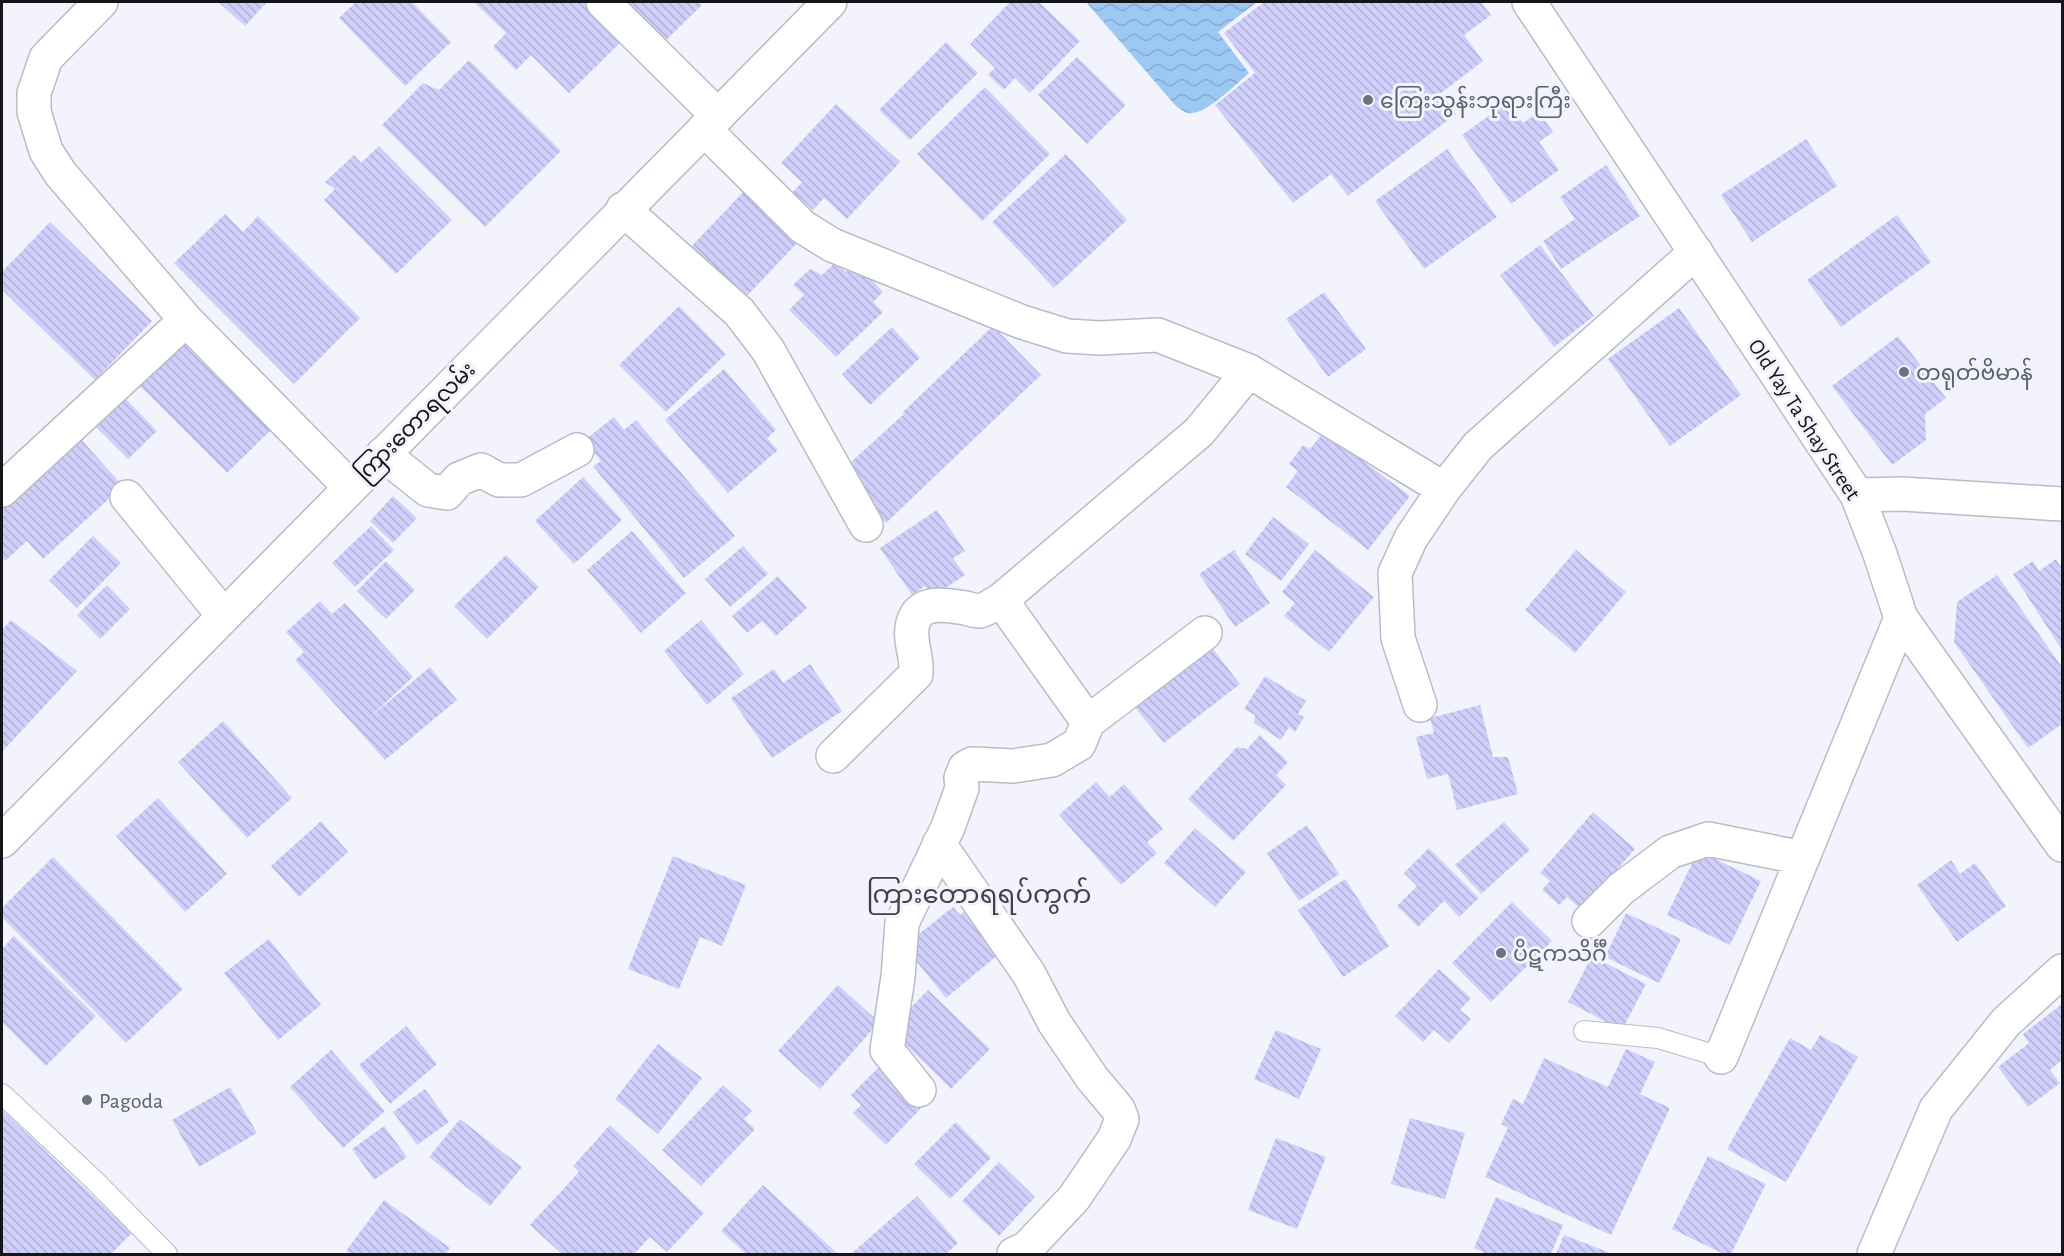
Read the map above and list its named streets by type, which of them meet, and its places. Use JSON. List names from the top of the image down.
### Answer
{
  "streets": {
    "street": ["Old Yay Ta Shay Street", "ကြားတောရလမ်း"]
  },
  "districts": ["ကြားတောရရပ်ကွက်"],
  "places": [
    "ကြေးသွန်းဘုရားကြီး",
    "တရုတ်ဗိမာန်",
    "ပိဋကသိင်္ဂီ",
    "Pagoda"
  ]
}
